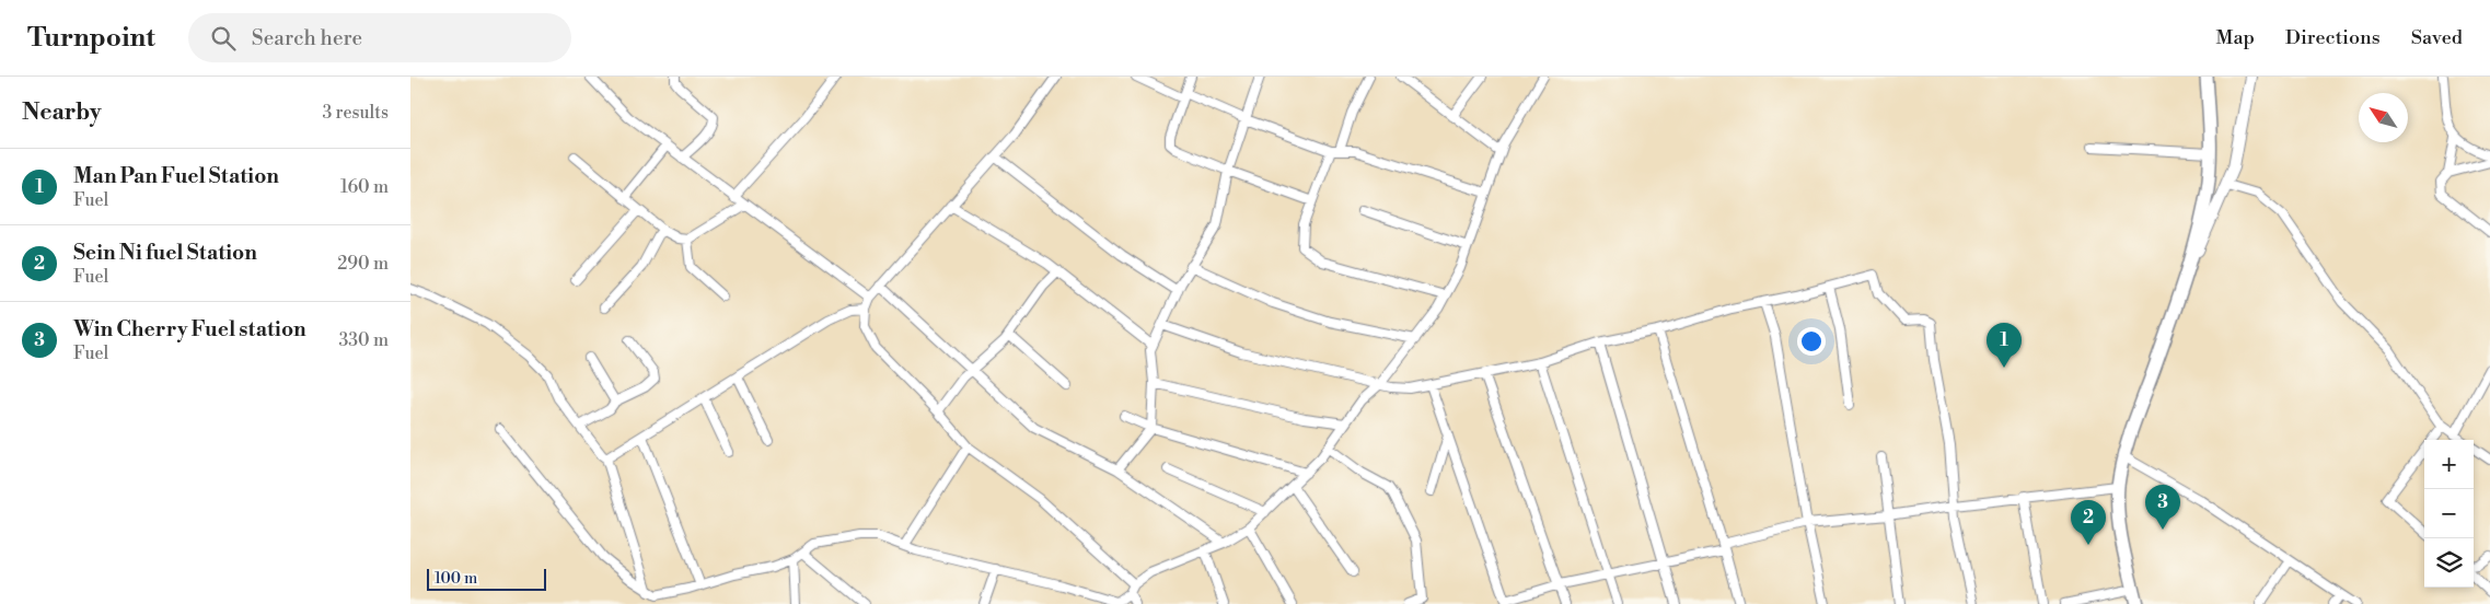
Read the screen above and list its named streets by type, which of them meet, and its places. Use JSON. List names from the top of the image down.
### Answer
{
  "scale_bar": "100 m",
  "north": "top left",
  "page": {
    "header": "Turnpoint",
    "search": "Search here",
    "nav": ["Map", "Directions", "Saved"],
    "heading": ["Nearby", "3 results"],
    "list": [
      {
        "mark": "1",
        "name": "Man Pan Fuel Station",
        "note": "Fuel",
        "value": "160 m"
      },
      {
        "mark": "2",
        "name": "Sein Ni fuel Station",
        "note": "Fuel",
        "value": "290 m"
      },
      {
        "mark": "3",
        "name": "Win Cherry Fuel station",
        "note": "Fuel",
        "value": "330 m"
      }
    ],
    "pins": ["1", "3", "2"],
    "map_buttons": ["+", "−"],
    "scale": "100 m"
  }
}
